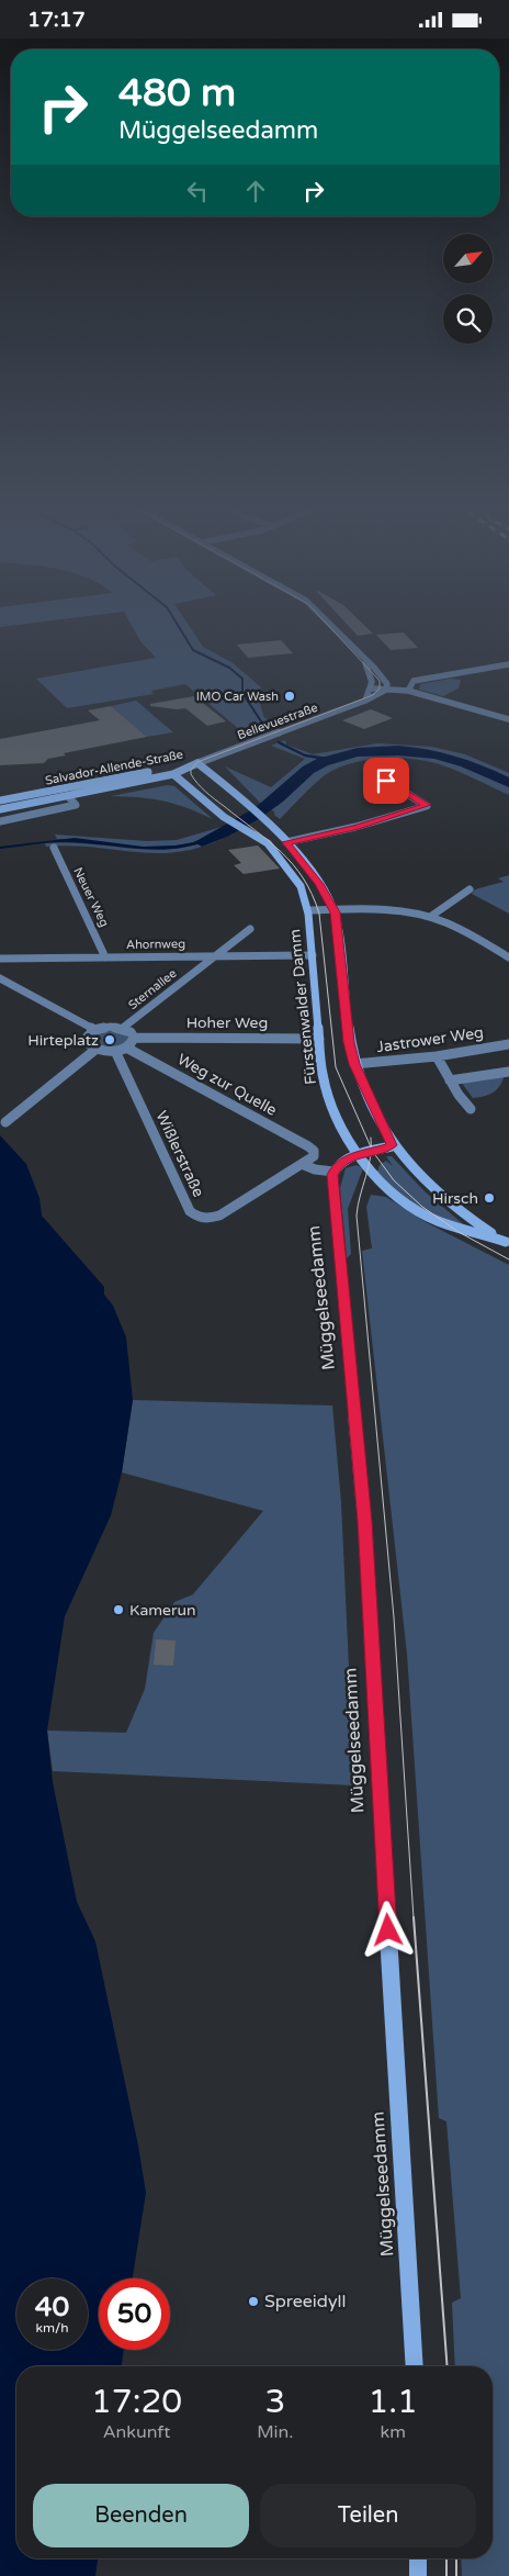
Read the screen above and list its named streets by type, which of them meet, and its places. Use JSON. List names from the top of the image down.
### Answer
{
  "streets": {
    "main road": ["Salvador-Allende-Straße", "Fürstenwalder Damm", "Müggelseedamm"],
    "street": [
      "Bellevuestraße",
      "Neuer Weg",
      "Ahornweg",
      "Sternallee",
      "Hoher Weg",
      "Jastrower Weg",
      "Weg zur Quelle",
      "Wißlerstraße"
    ]
  },
  "crossings": [
    ["Bellevuestraße", "Salvador-Allende-Straße"],
    ["Bellevuestraße", "Fürstenwalder Damm"],
    ["Salvador-Allende-Straße", "Fürstenwalder Damm"],
    ["Neuer Weg", "Ahornweg"],
    ["Ahornweg", "Sternallee"],
    ["Ahornweg", "Fürstenwalder Damm"],
    ["Fürstenwalder Damm", "Hoher Weg"],
    ["Fürstenwalder Damm", "Jastrower Weg"],
    ["Weg zur Quelle", "Wißlerstraße"]
  ],
  "places": [
    "IMO Car Wash",
    "Hirteplatz",
    "Hirsch",
    "Kamerun",
    "Spreeidyll"
  ],
  "north": "top right",
  "page": {
    "status": "17:17",
    "turn": ["480 m", "Müggelseedamm"],
    "speed": "40 km/h",
    "limit": "50",
    "eta": [
      "17:20",
      "Ankunft",
      "3",
      "Min.",
      "1.1",
      "km"
    ],
    "buttons": ["Beenden", "Teilen"]
  }
}
